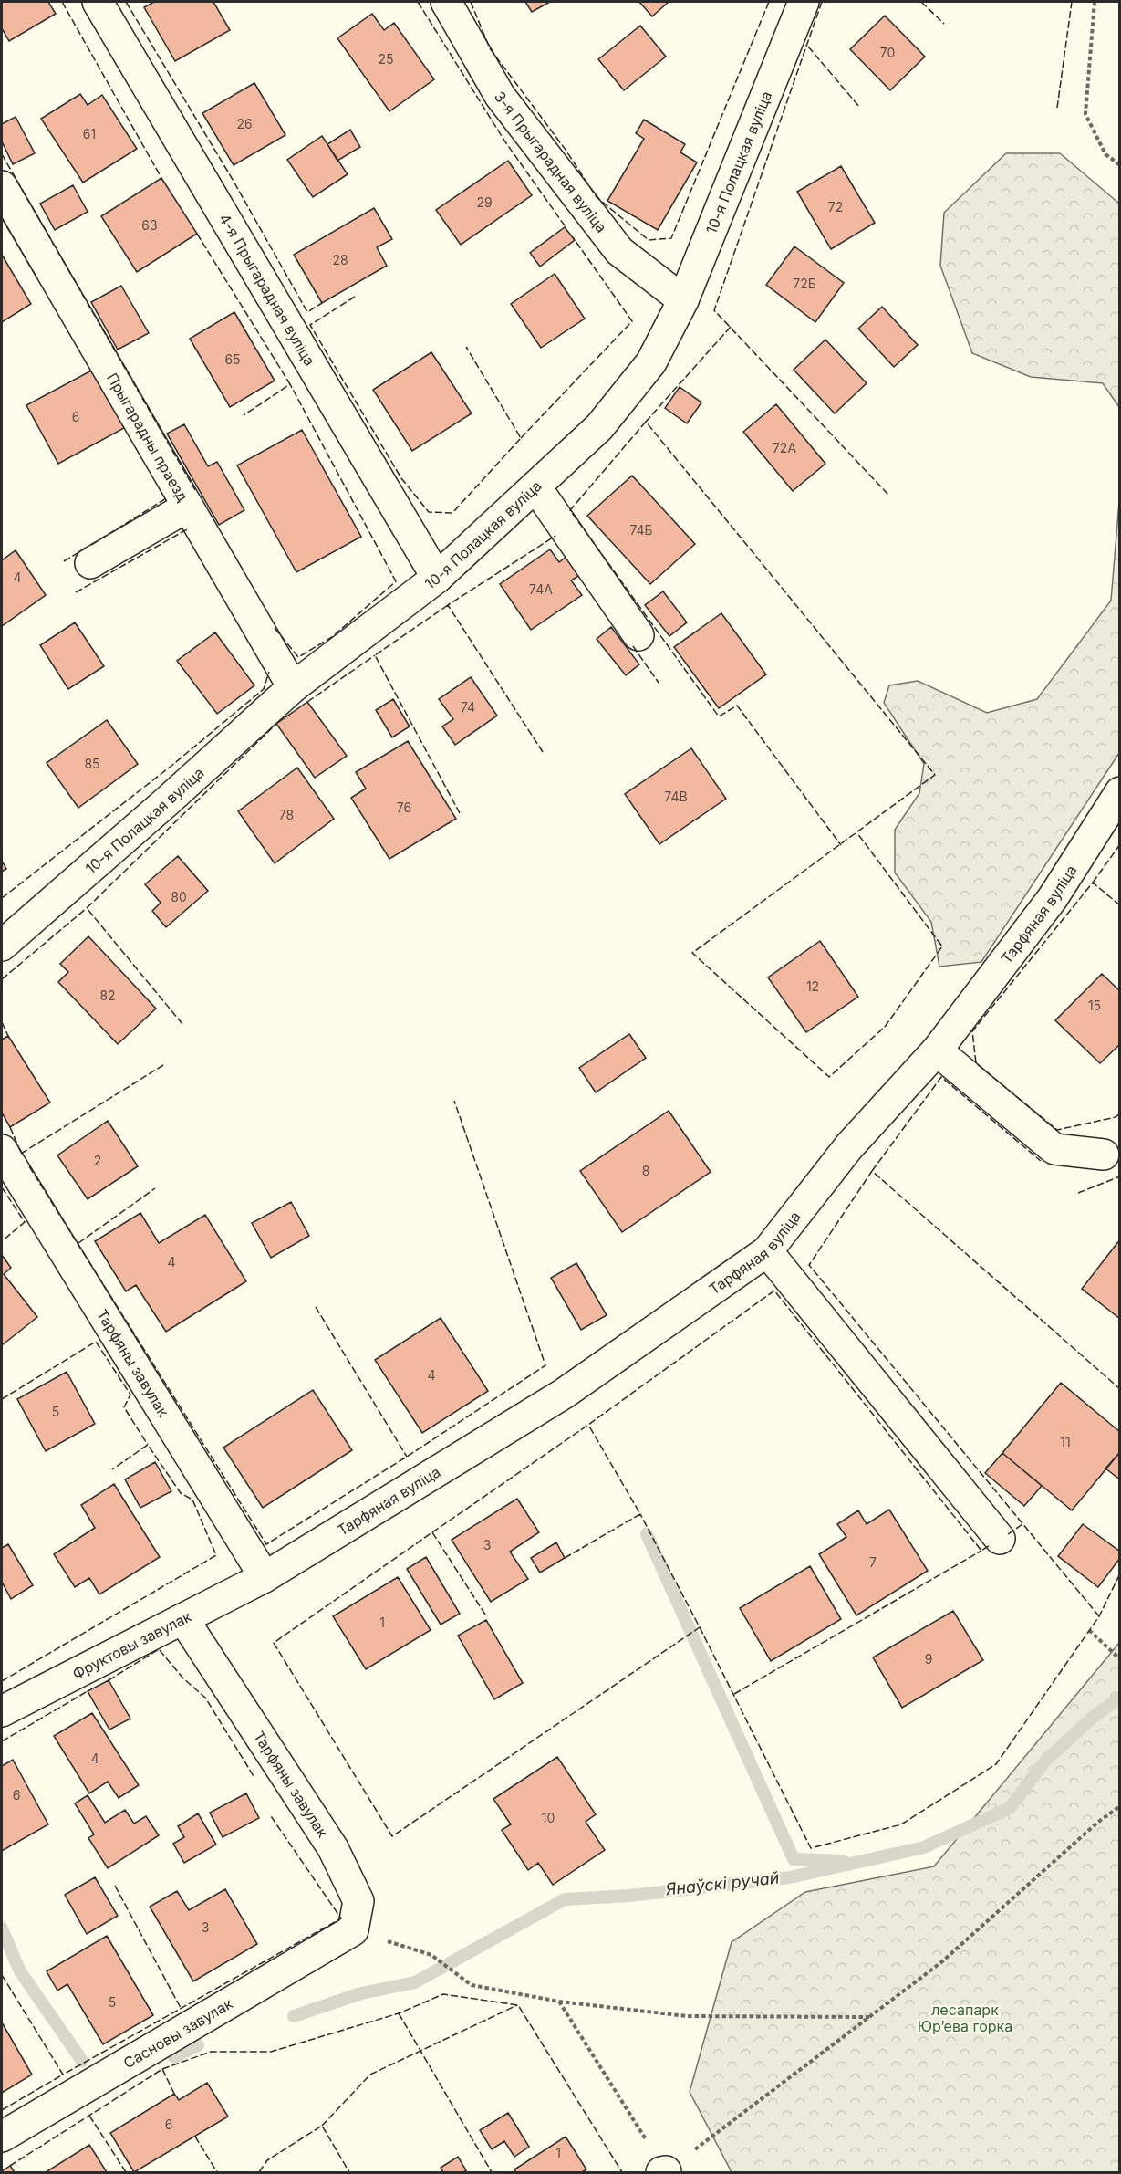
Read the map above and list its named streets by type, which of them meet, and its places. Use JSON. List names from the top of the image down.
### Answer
{
  "streets": {
    "street": [
      "3-я Прыгарадная вуліца",
      "10-я Полацкая вуліца",
      "4-я Прыгарадная вуліца",
      "Прыгарадны праезд",
      "Тарфяная вуліца",
      "Тарфяны завулак",
      "Фруктовы завулак",
      "Сасновы завулак"
    ]
  },
  "crossings": [
    ["3-я Прыгарадная вуліца", "10-я Полацкая вуліца"],
    ["10-я Полацкая вуліца", "4-я Прыгарадная вуліца"],
    ["10-я Полацкая вуліца", "Прыгарадны праезд"],
    ["Тарфяная вуліца", "Тарфяны завулак"],
    ["Тарфяная вуліца", "Фруктовы завулак"],
    ["Тарфяны завулак", "Фруктовы завулак"],
    ["Тарфяны завулак", "Сасновы завулак"]
  ],
  "water": ["Янаўскі ручай"],
  "parks": ["лесапарк Юрʼева горка"],
  "house_numbers": [
    "70",
    "25",
    "26",
    "61",
    "29",
    "72",
    "63",
    "28",
    "72Б",
    "65",
    "6",
    "72А",
    "74Б",
    "4",
    "74А",
    "74",
    "85",
    "74В",
    "76",
    "78",
    "80",
    "12",
    "82",
    "15",
    "2",
    "8",
    "4",
    "4",
    "5",
    "11",
    "3",
    "7",
    "1",
    "9",
    "4",
    "6",
    "10",
    "3",
    "5",
    "6",
    "1"
  ]
}
